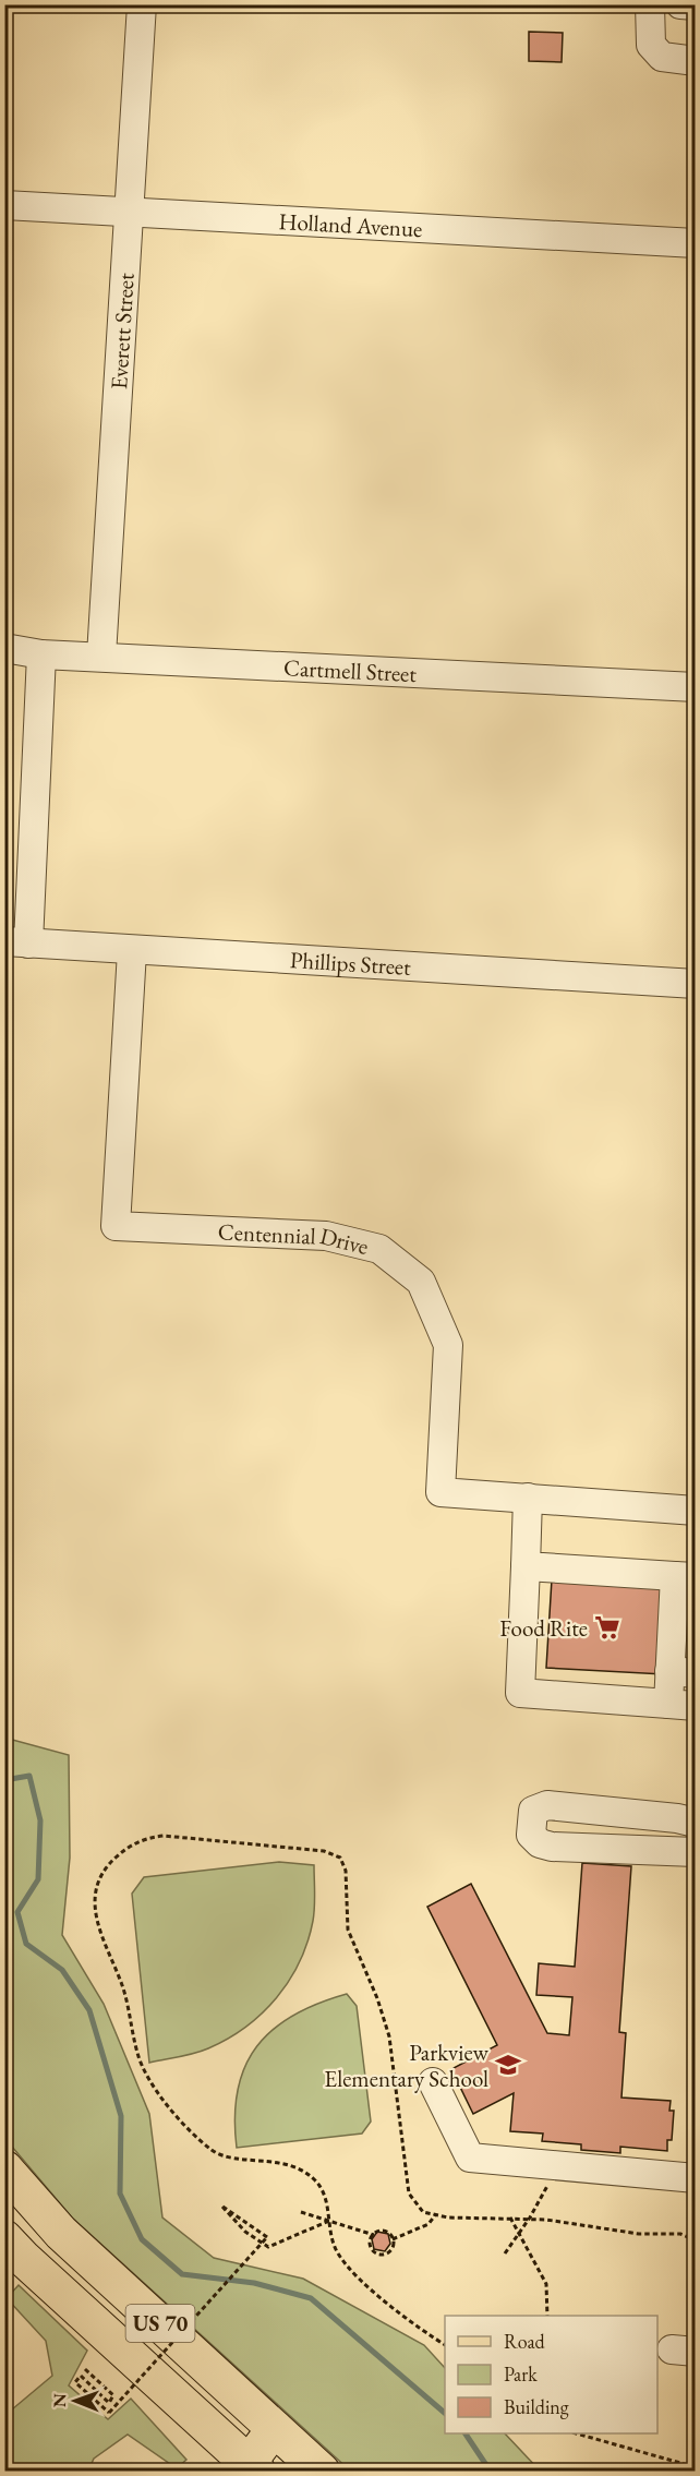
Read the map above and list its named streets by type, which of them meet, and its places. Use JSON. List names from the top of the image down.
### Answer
{
  "streets": {
    "highway": ["US 70"],
    "street": [
      "Holland Avenue",
      "Everett Street",
      "Cartmell Street",
      "Phillips Street",
      "Centennial Drive"
    ]
  },
  "crossings": [
    ["Holland Avenue", "Everett Street"],
    ["Everett Street", "Cartmell Street"],
    ["Phillips Street", "Centennial Drive"]
  ],
  "places": {
    "supermarket": ["Food Rite"],
    "school or university": ["Parkview Elementary School"]
  },
  "legend": ["Road", "Park", "Building"],
  "north": "left"
}
